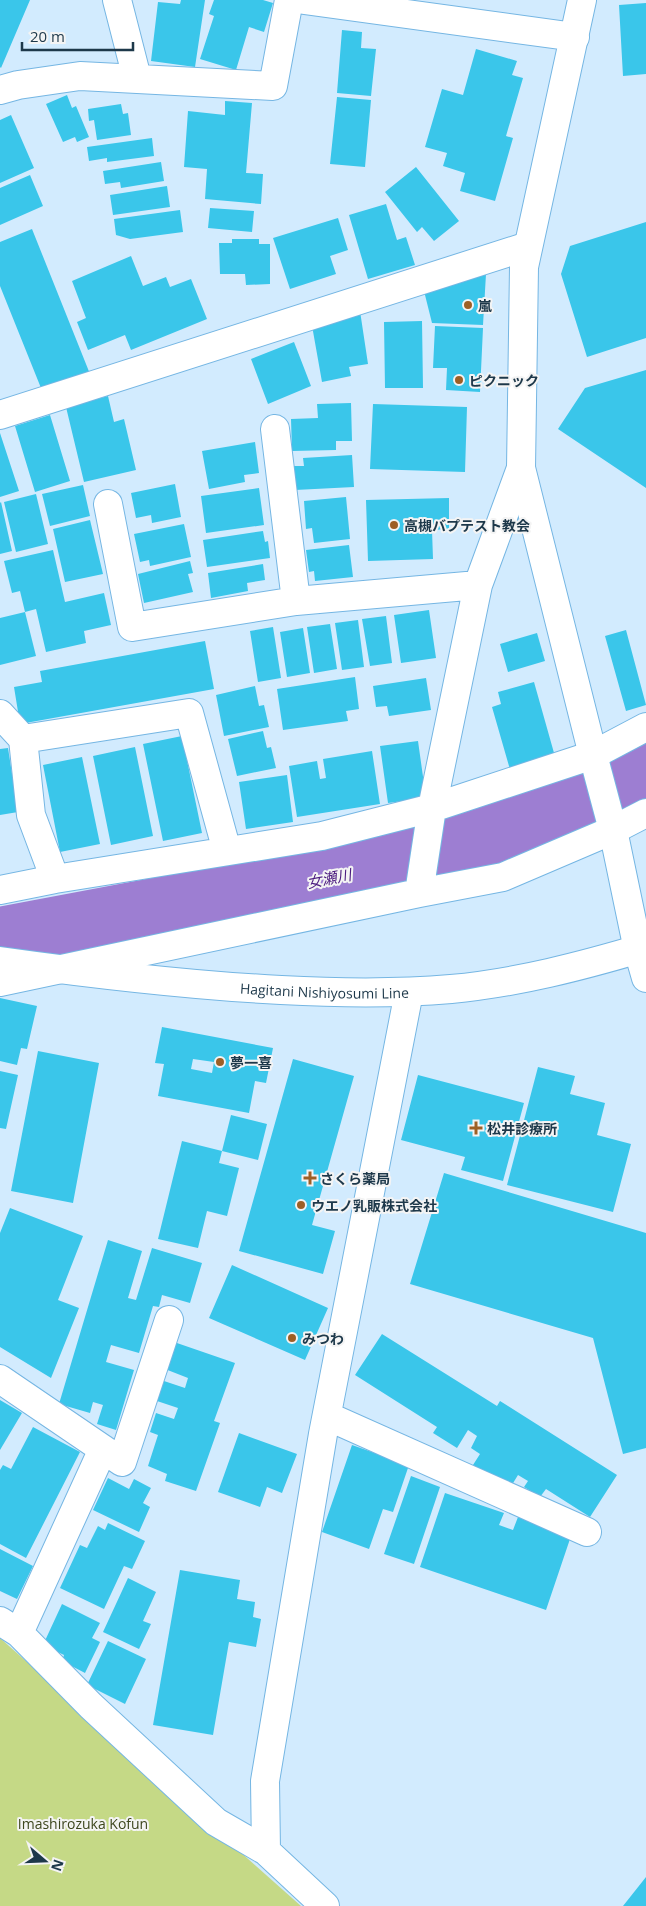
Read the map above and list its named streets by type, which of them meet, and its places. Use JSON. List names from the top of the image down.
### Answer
{
  "streets": {
    "street": ["Hagitani Nishiyosumi Line"]
  },
  "water": ["女瀬川"],
  "parks": ["Imashirozuka Kofun"],
  "places": {
    "other": [
      "嵐",
      "ピクニック",
      "高槻バプテスト教会",
      "夢一喜",
      "ウエノ乳販株式会社",
      "みつわ"
    ],
    "health": ["松井診療所", "さくら薬局"]
  },
  "scale_bar": "20 m",
  "north": "right"
}
